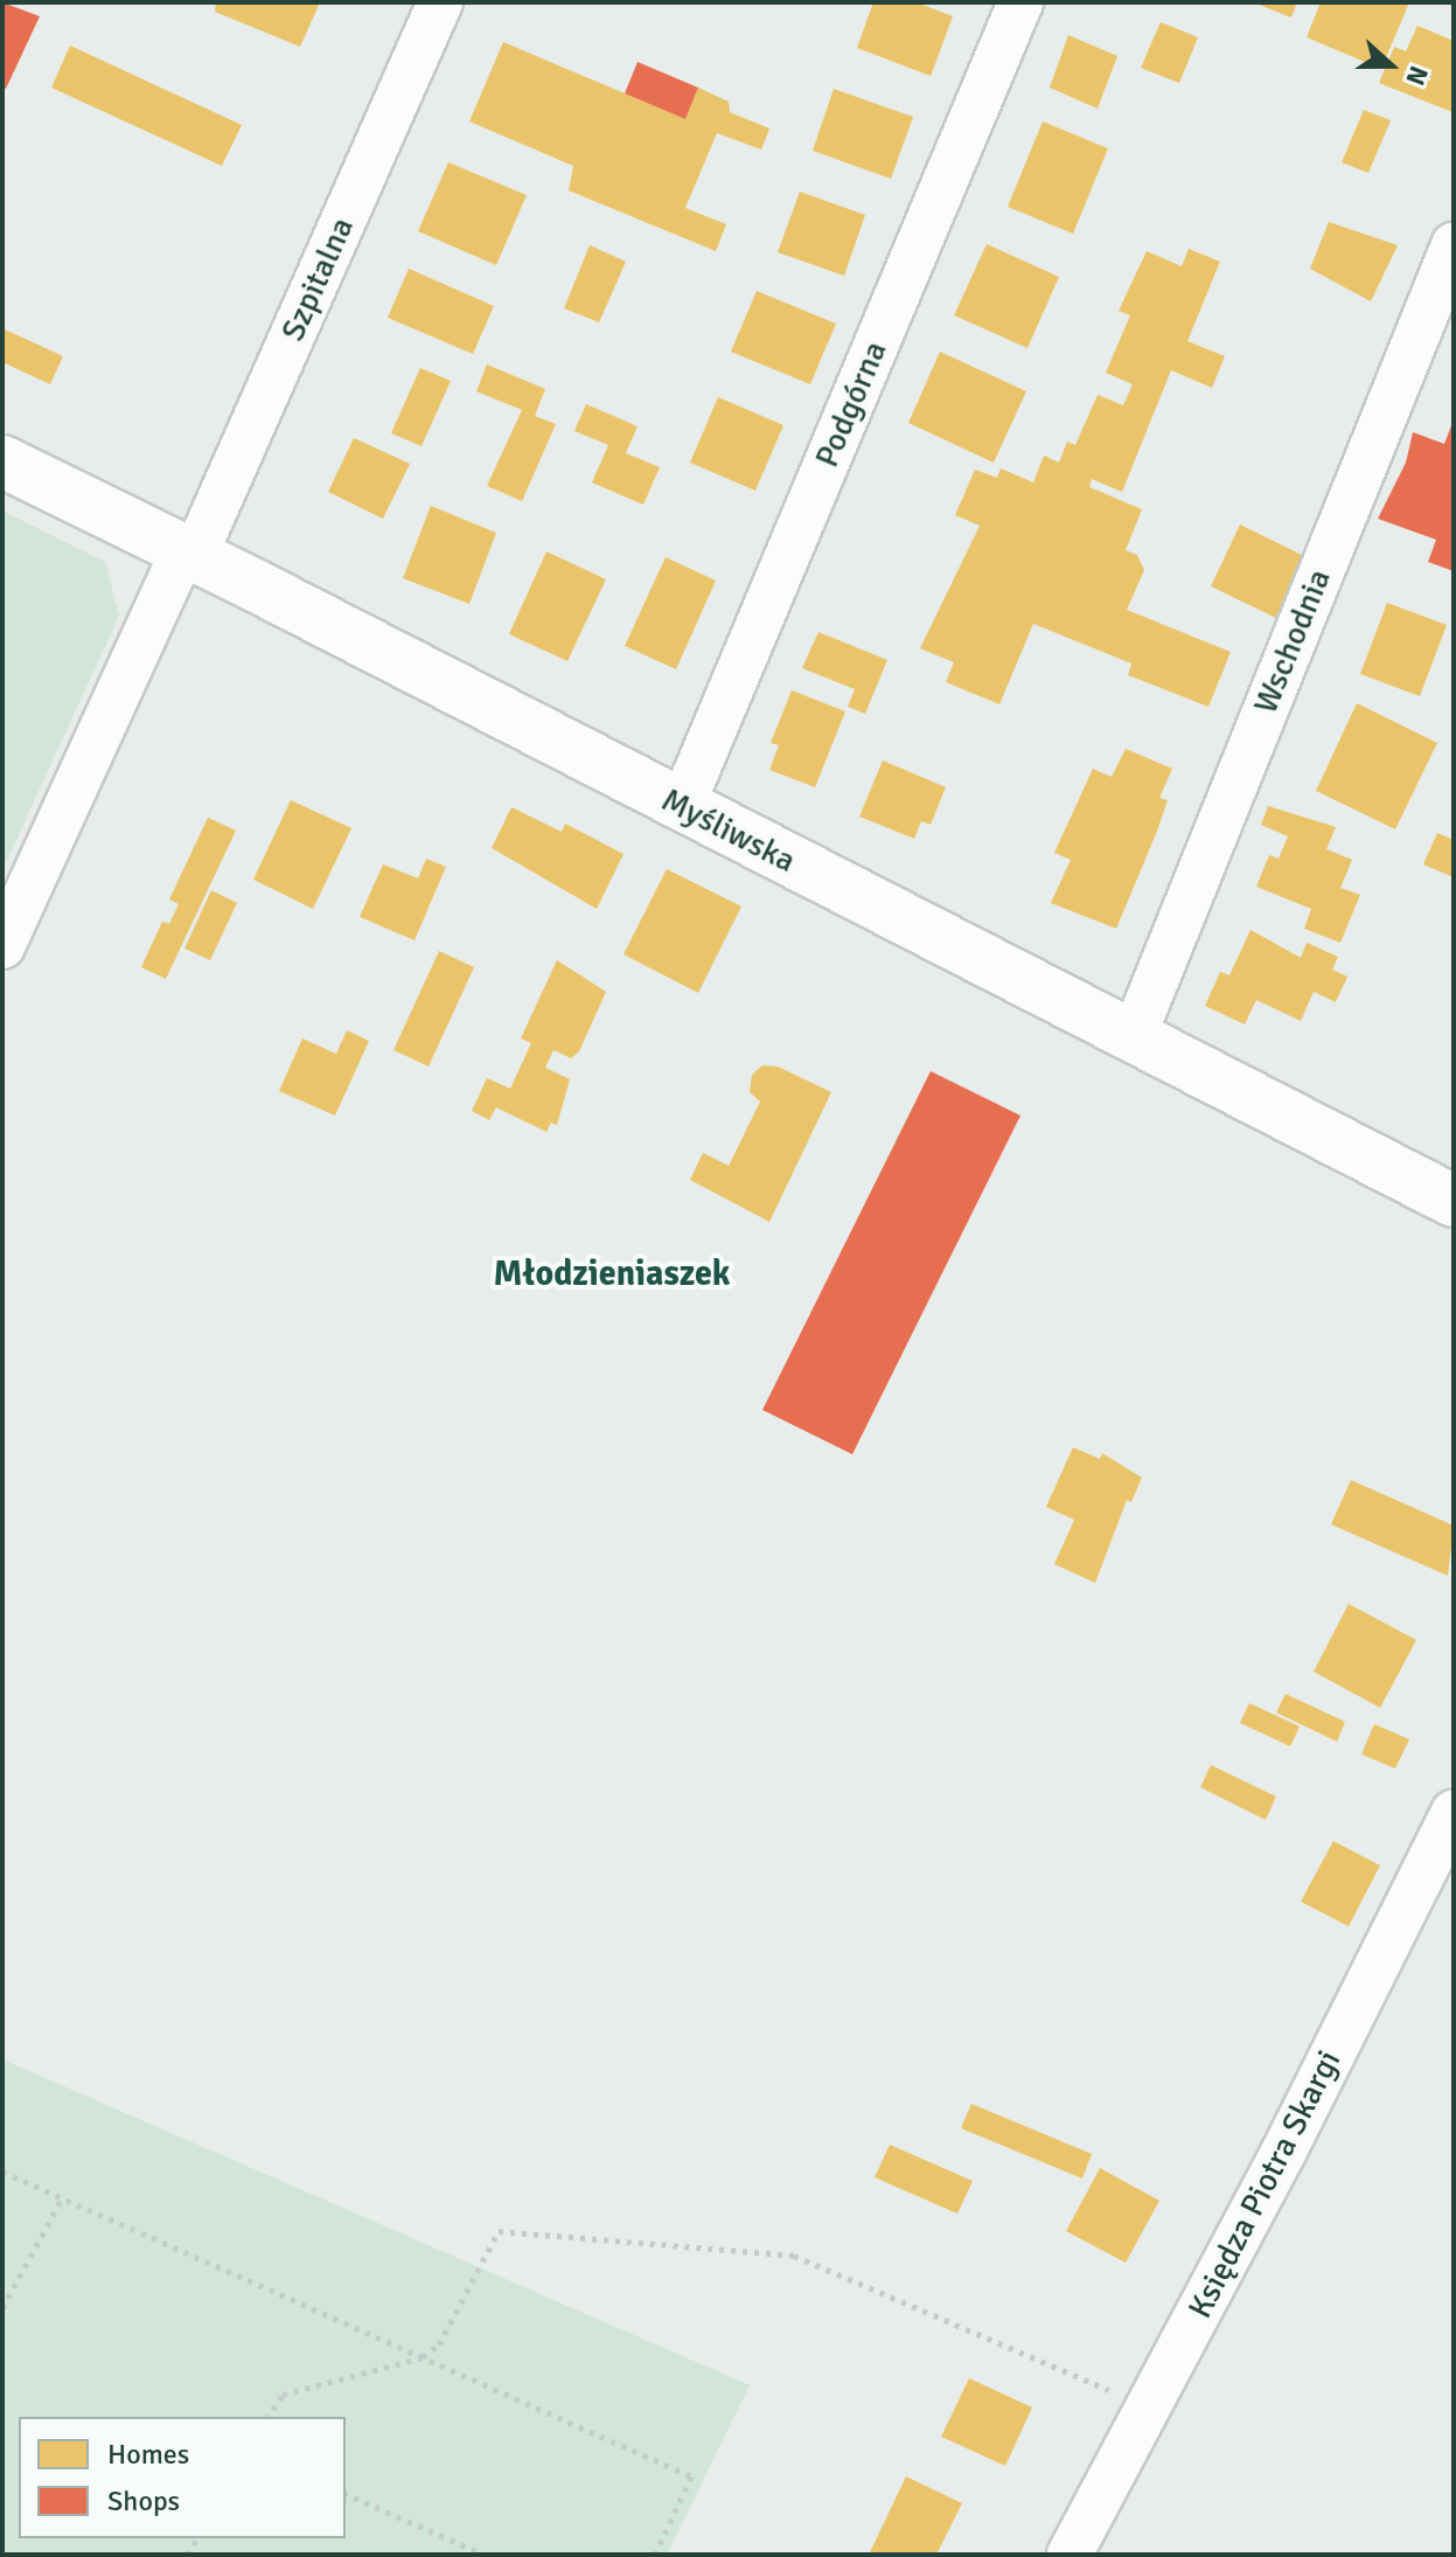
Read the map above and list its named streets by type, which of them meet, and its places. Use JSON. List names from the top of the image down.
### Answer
{
  "streets": {
    "street": [
      "Szpitalna",
      "Podgórna",
      "Wschodnia",
      "Myśliwska",
      "Księdza Piotra Skargi"
    ]
  },
  "crossings": [
    ["Szpitalna", "Myśliwska"],
    ["Podgórna", "Myśliwska"],
    ["Wschodnia", "Myśliwska"]
  ],
  "districts": ["Młodzieniaszek"],
  "legend": ["Homes", "Shops"],
  "north": "right"
}
